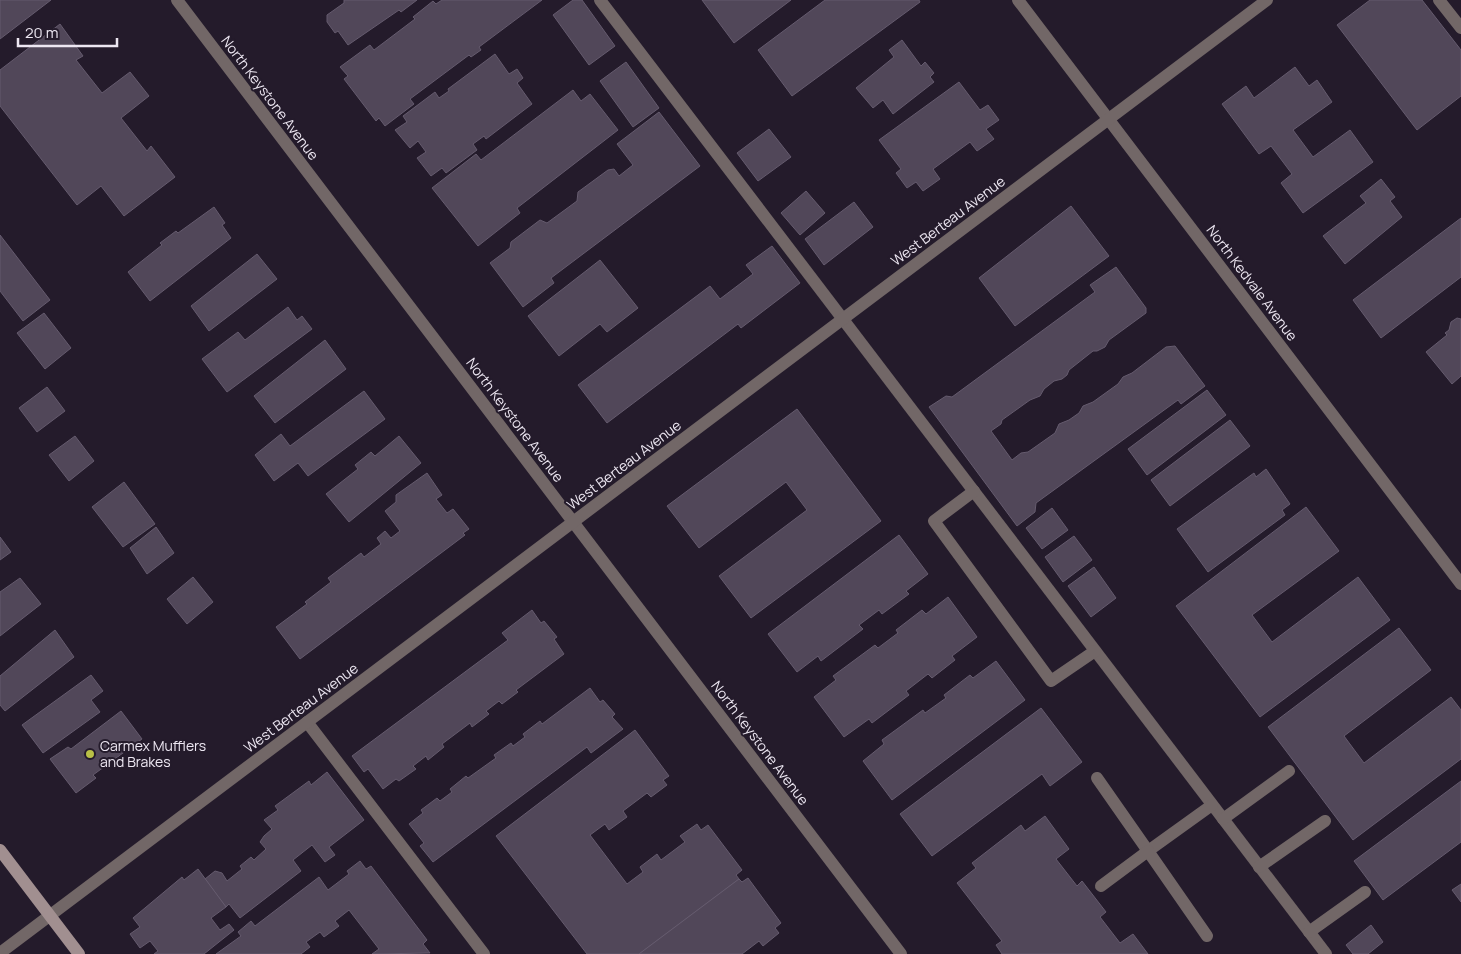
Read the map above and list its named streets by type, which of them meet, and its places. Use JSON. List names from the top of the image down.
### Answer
{
  "streets": {
    "street": ["North Keystone Avenue", "West Berteau Avenue", "North Kedvale Avenue"]
  },
  "crossings": [
    ["North Keystone Avenue", "West Berteau Avenue"],
    ["West Berteau Avenue", "North Kedvale Avenue"]
  ],
  "places": ["Carmex Mufflers and Brakes"],
  "scale_bar": "20 m"
}
